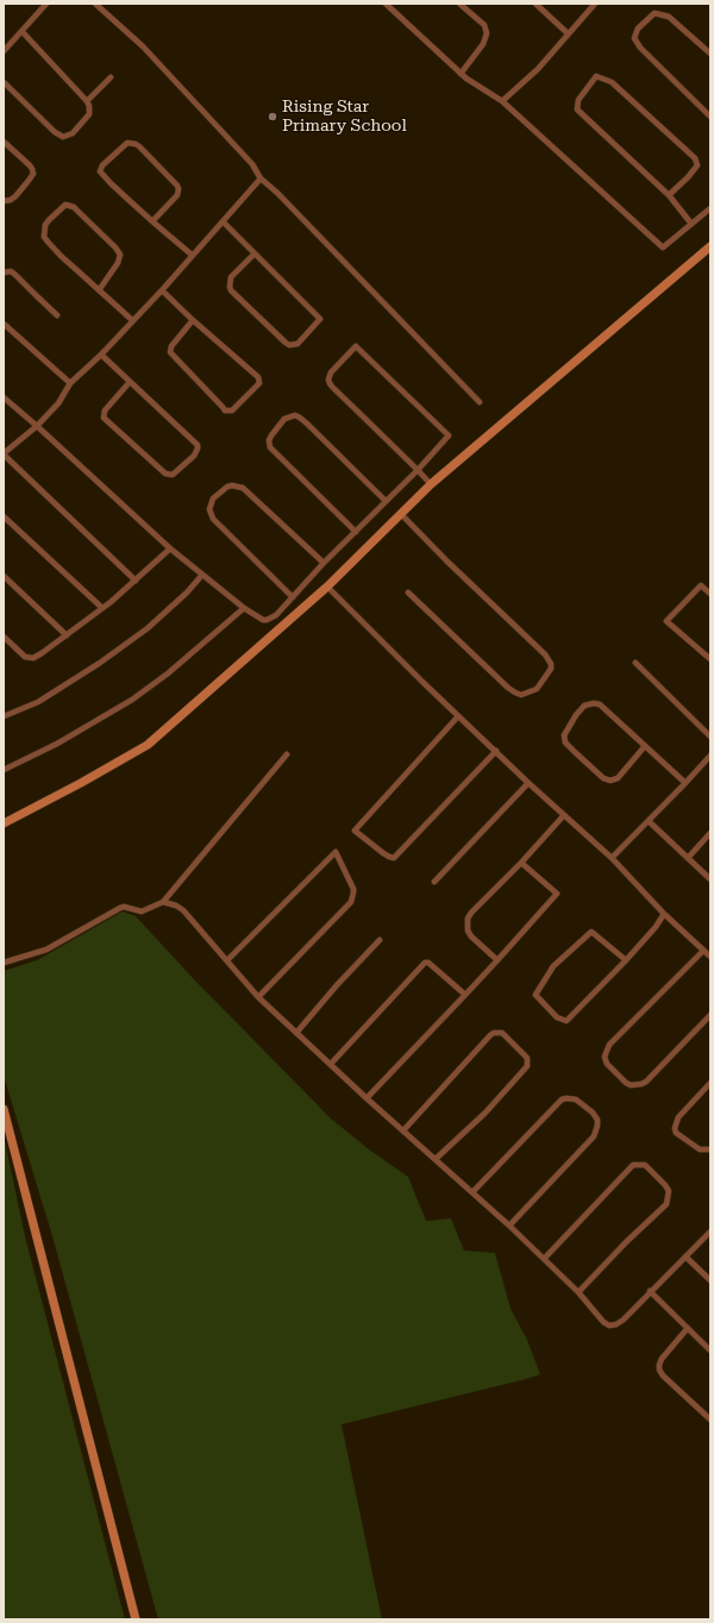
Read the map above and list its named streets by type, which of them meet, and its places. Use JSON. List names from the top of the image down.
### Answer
{
  "places": ["Rising Star Primary School"]
}
